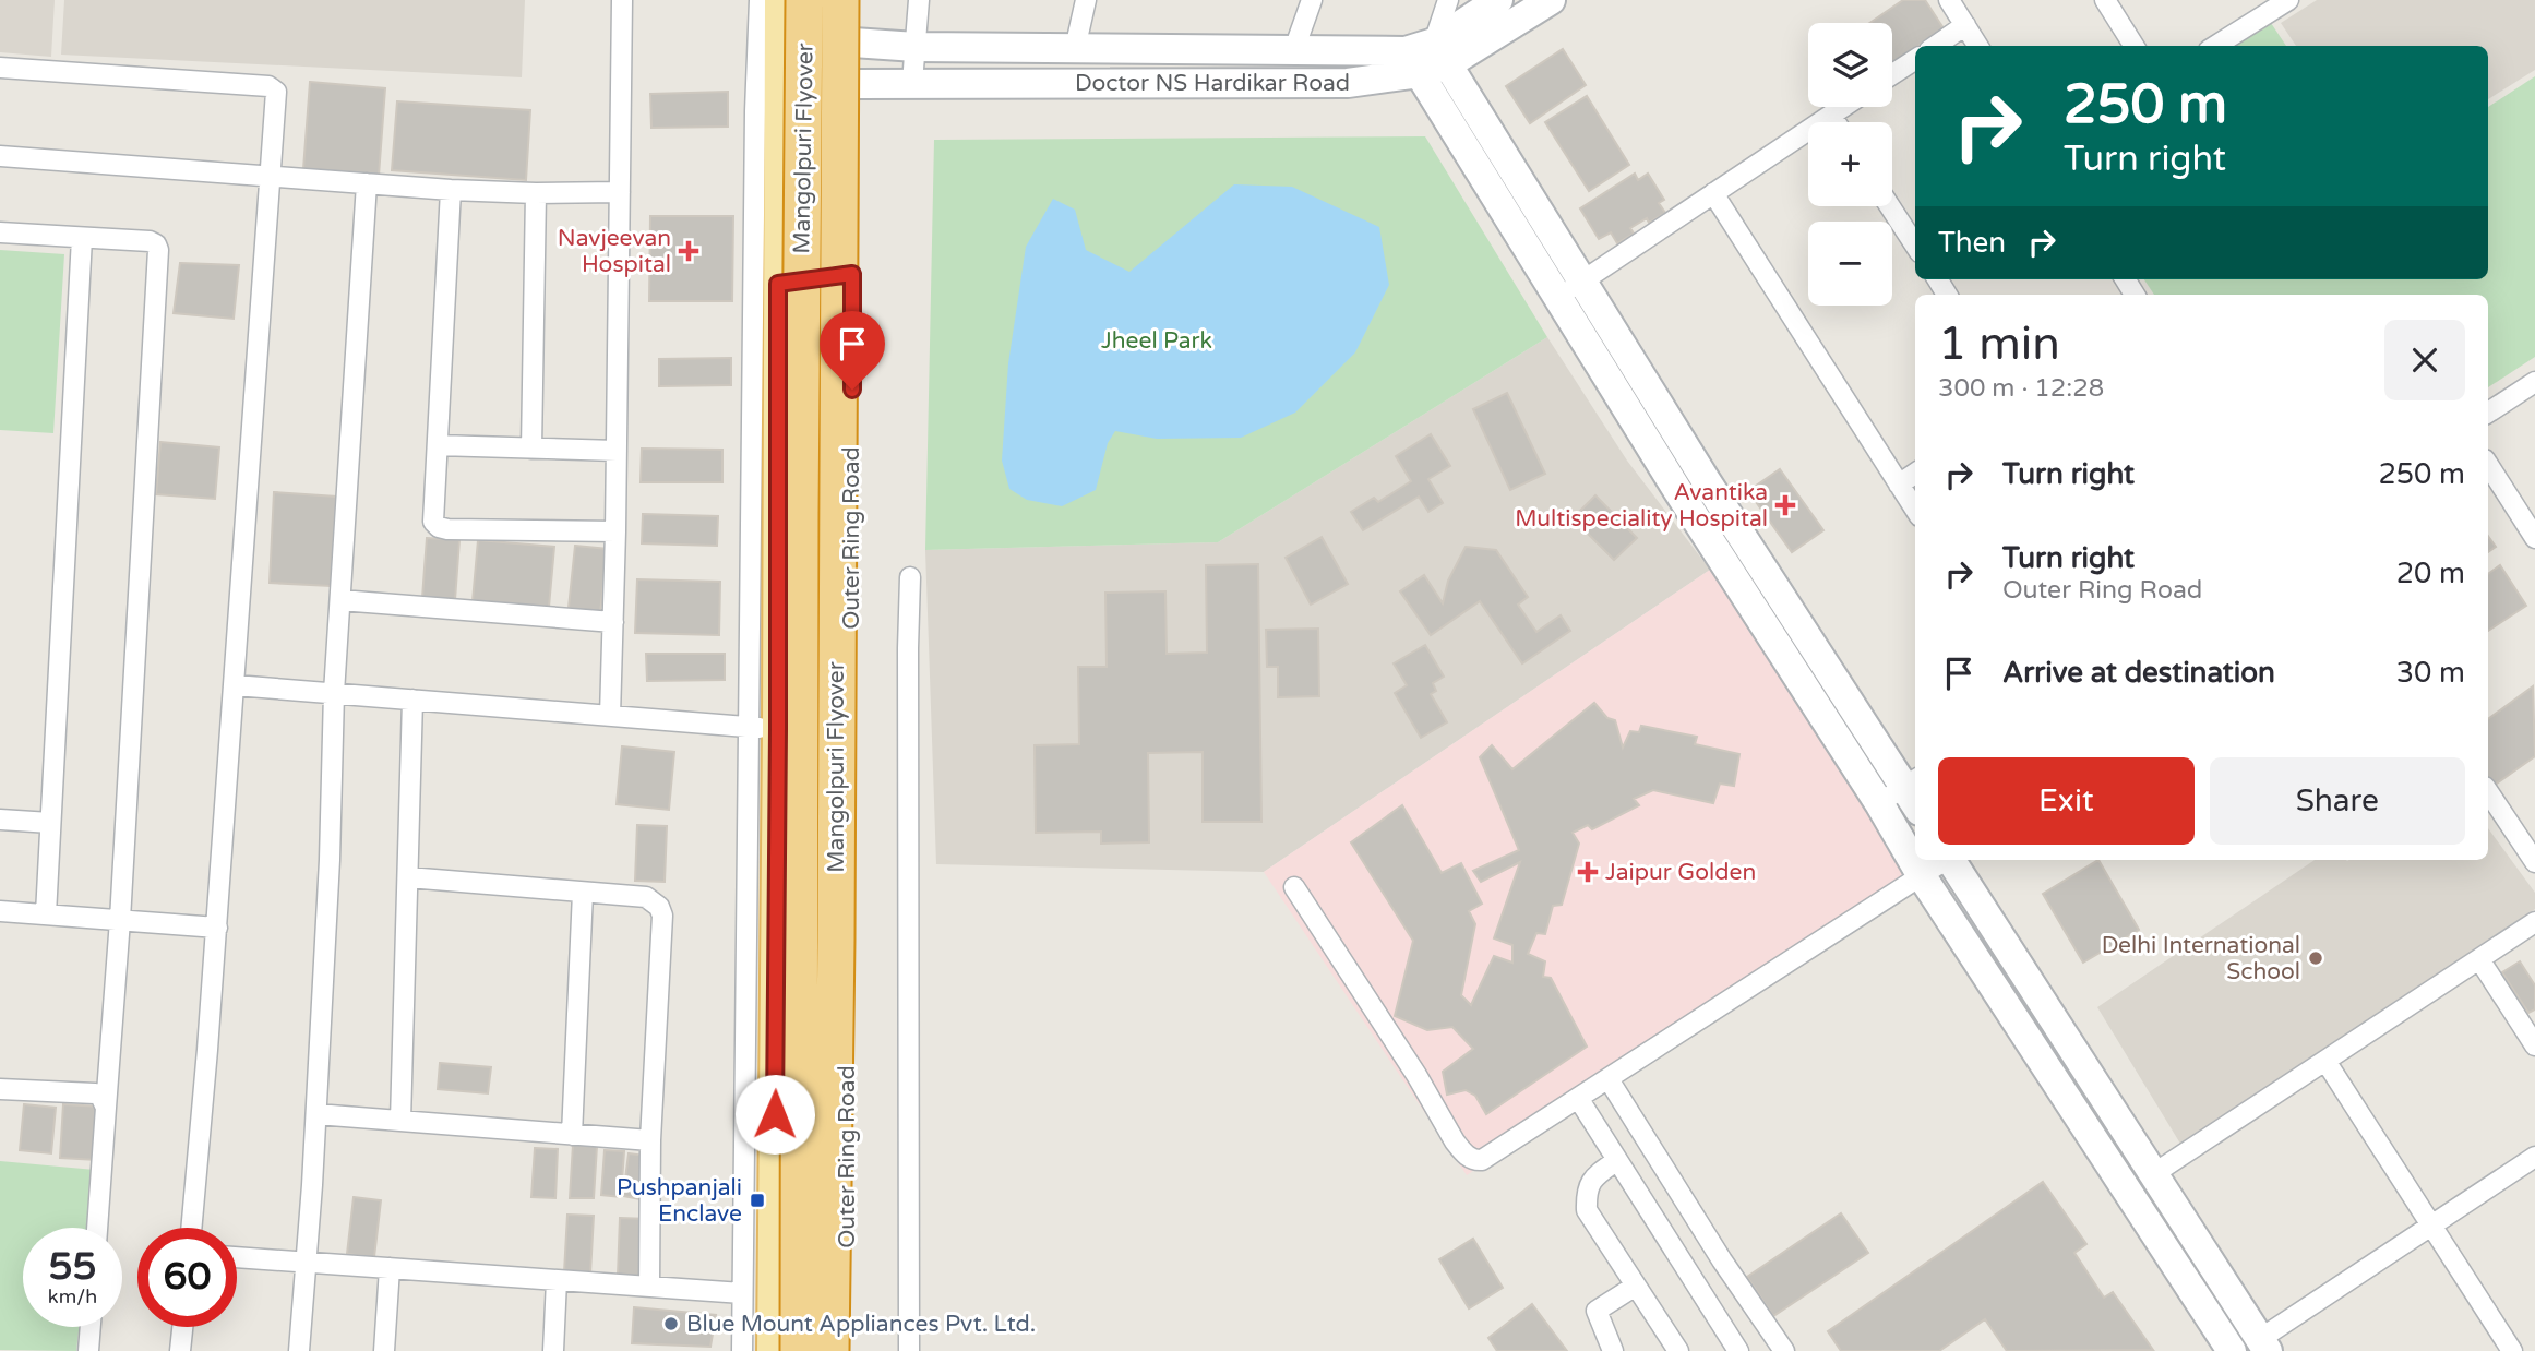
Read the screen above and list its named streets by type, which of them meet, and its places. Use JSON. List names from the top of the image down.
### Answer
{
  "streets": {
    "highway": ["Mangolpuri Flyover"],
    "main road": ["Outer Ring Road"],
    "street": ["Doctor NS Hardikar Road"]
  },
  "crossings": [
    ["Doctor NS Hardikar Road", "Outer Ring Road"]
  ],
  "parks": ["Jheel Park"],
  "places": {
    "health": ["Navjeevan Hospital", "Avantika Multispeciality Hospital", "Jaipur Golden"],
    "other": ["Delhi International School", "Blue Mount Appliances Pvt. Ltd."],
    "transit": ["Pushpanjali Enclave"]
  },
  "page": {
    "map_buttons": ["+", "−"],
    "turn": ["250 m", "Turn right"],
    "then": "Then",
    "heading": ["1 min", "300 m · 12:28"],
    "list": [
      {
        "name": "Turn right",
        "value": "250 m"
      },
      {
        "name": "Turn right",
        "note": "Outer Ring Road",
        "value": "20 m"
      },
      {
        "name": "Arrive at destination",
        "value": "30 m"
      }
    ],
    "buttons": ["Exit", "Share"],
    "speed": "55 km/h",
    "limit": "60"
  }
}
